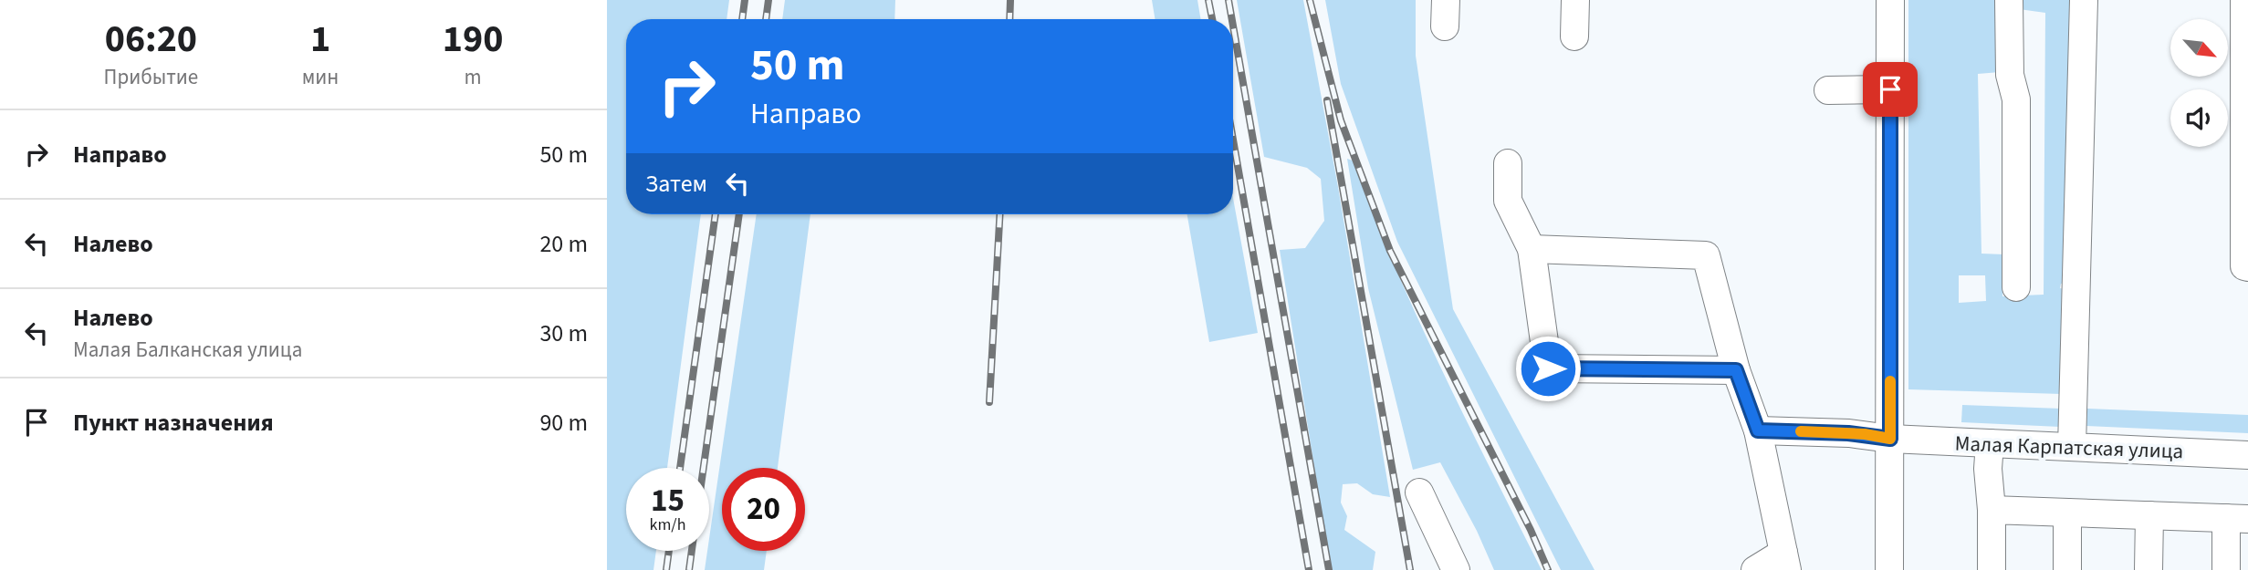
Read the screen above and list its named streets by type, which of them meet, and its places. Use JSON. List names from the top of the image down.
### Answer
{
  "streets": {
    "street": ["Малая Карпатская улица"]
  },
  "north": "bottom right",
  "page": {
    "eta": [
      "06:20",
      "Прибытие",
      "1",
      "мин",
      "190",
      "m"
    ],
    "turn": ["50 m", "Направо"],
    "list": [
      {
        "name": "Направо",
        "value": "50 m"
      },
      {
        "name": "Налево",
        "value": "20 m"
      },
      {
        "name": "Налево",
        "note": "Малая Балканская улица",
        "value": "30 m"
      },
      {
        "name": "Пункт назначения",
        "value": "90 m"
      }
    ],
    "then": "Затем",
    "speed": "15 km/h",
    "limit": "20"
  }
}
